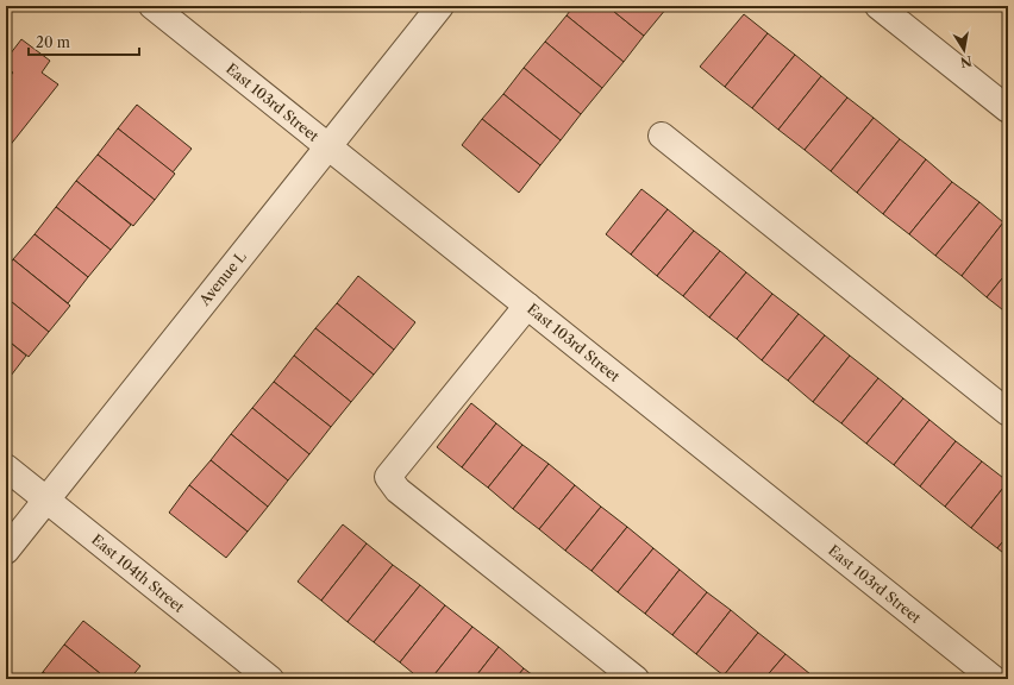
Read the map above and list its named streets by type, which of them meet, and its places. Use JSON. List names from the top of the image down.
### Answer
{
  "streets": {
    "street": ["East 103rd Street", "Avenue L", "East 104th Street"]
  },
  "crossings": [
    ["East 103rd Street", "Avenue L"],
    ["Avenue L", "East 104th Street"]
  ],
  "scale_bar": "20 m",
  "north": "bottom"
}
